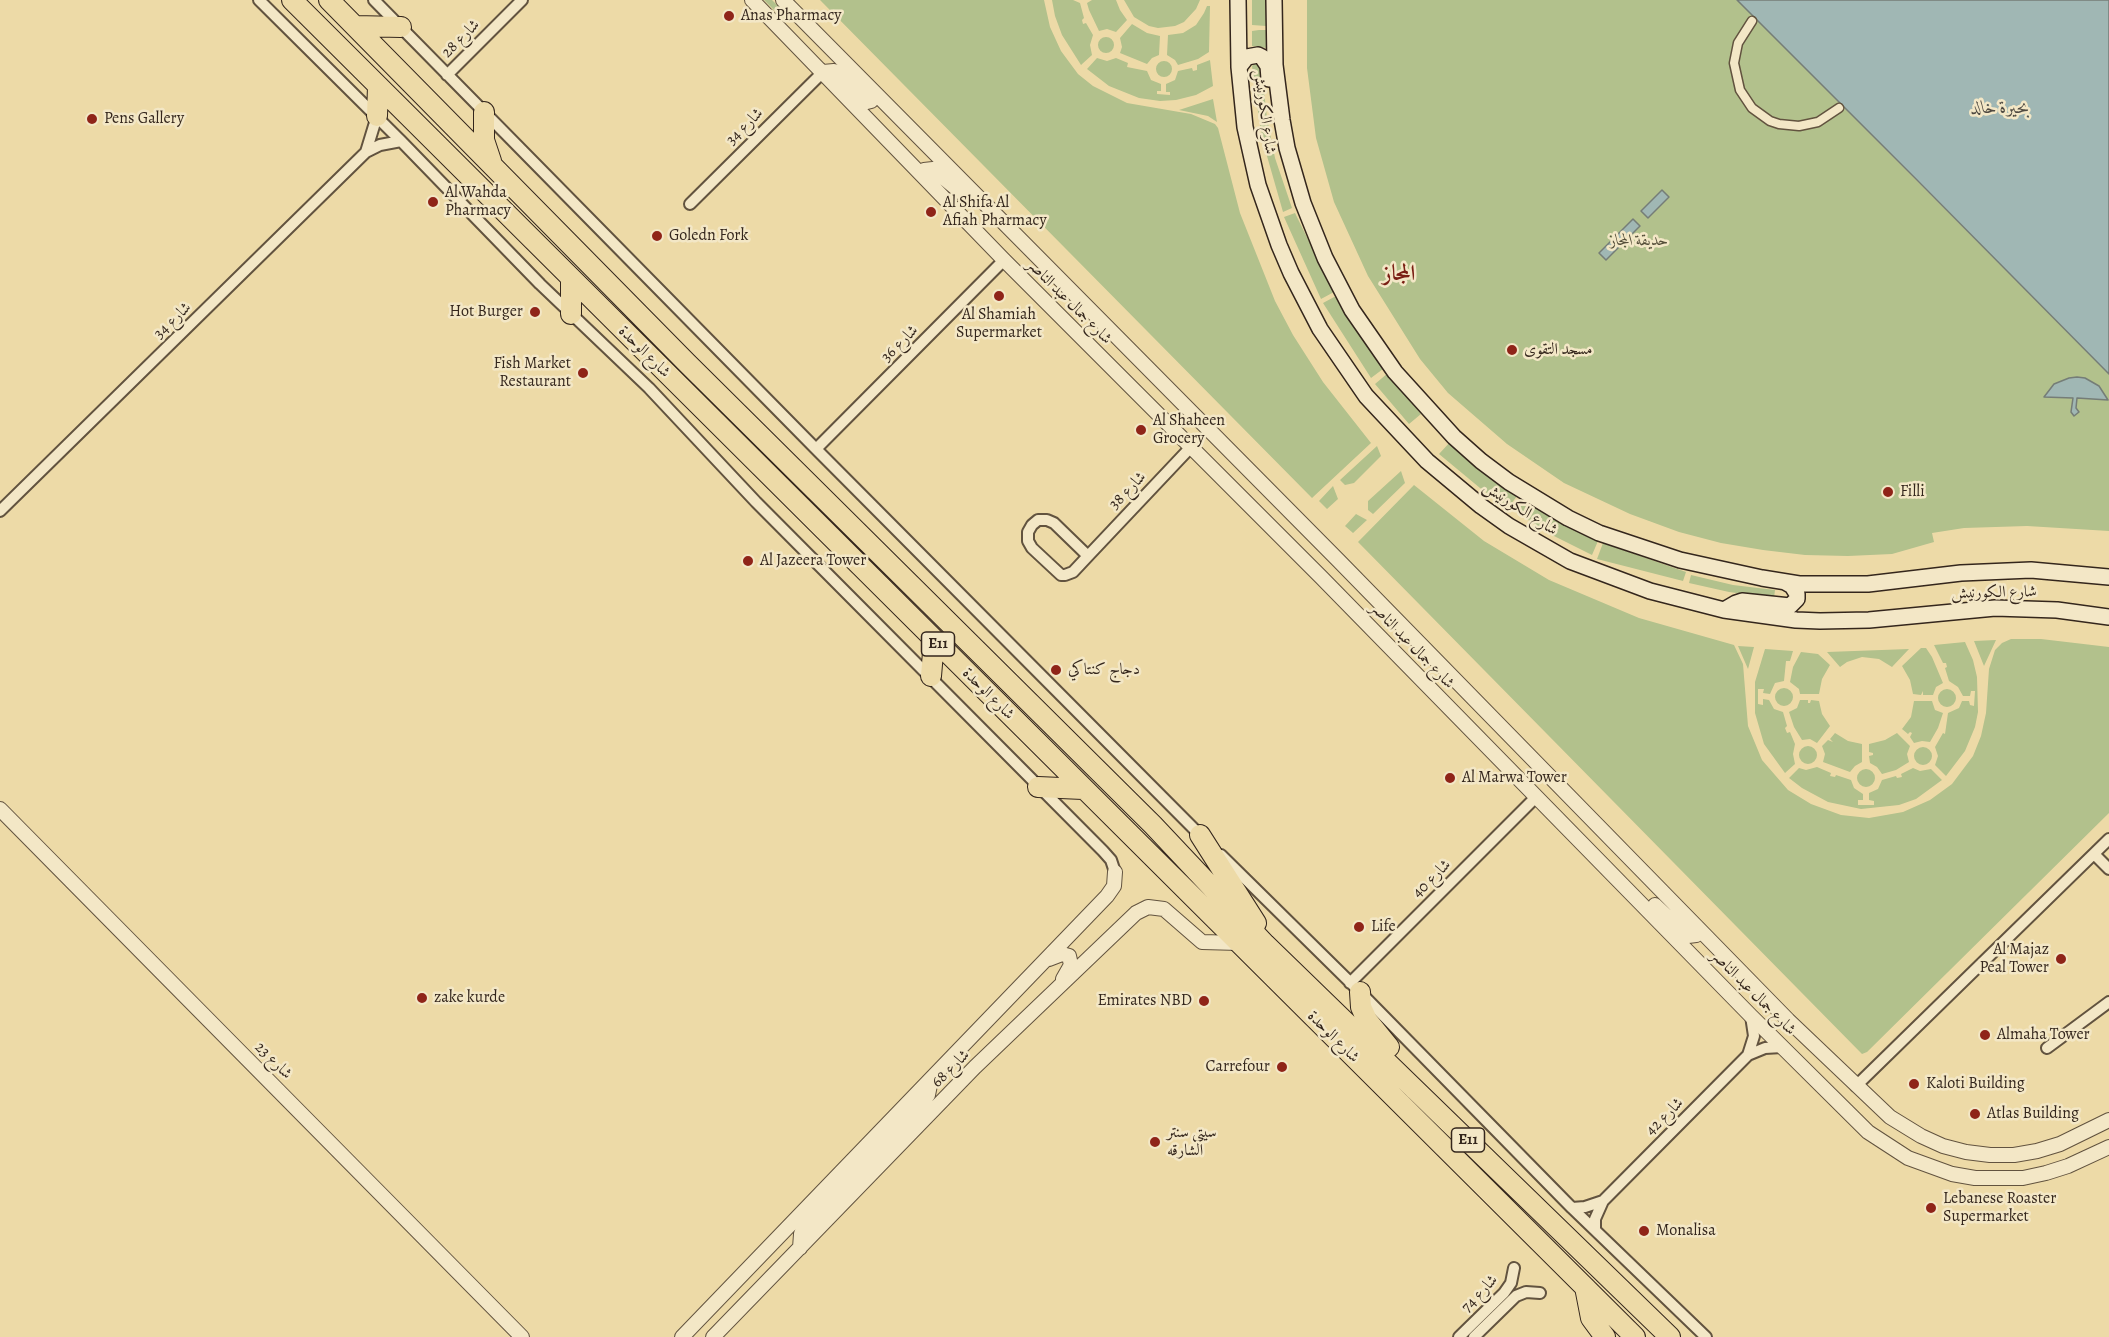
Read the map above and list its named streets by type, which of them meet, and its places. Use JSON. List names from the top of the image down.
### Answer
{
  "streets": {
    "highway": ["شارع الوحدة", "E11"],
    "main road": ["شارع الكورنيش"],
    "street": [
      "شارع 28",
      "شارع 34",
      "شارع جمال عبد الناصر",
      "شارع 36",
      "شارع 38",
      "شارع 40",
      "شارع 23",
      "شارع 68",
      "شارع 42",
      "شارع 74"
    ]
  },
  "crossings": [
    ["شارع 34", "شارع جمال عبد الناصر"],
    ["شارع جمال عبد الناصر", "شارع 36"],
    ["شارع جمال عبد الناصر", "شارع 38"],
    ["شارع جمال عبد الناصر", "شارع 40"],
    ["شارع الوحدة", "شارع 68"]
  ],
  "districts": ["المجاز"],
  "water": ["بحيرة خالد"],
  "parks": ["حديقة المجاز"],
  "places": [
    "Anas Pharmacy",
    "Pens Gallery",
    "Al Wahda Pharmacy",
    "Al Shifa Al Afiah Pharmacy",
    "Goledn Fork",
    "Al Shamiah Supermarket",
    "Hot Burger",
    "مسجد التقوى",
    "Fish Market Restaurant",
    "Al Shaheen Grocery",
    "Filli",
    "Al Jazeera Tower",
    "دجاج كنتاكي",
    "Al Marwa Tower",
    "Life",
    "Al Majaz Peal Tower",
    "zake kurde",
    "Emirates NBD",
    "Almaha Tower",
    "Carrefour",
    "Kaloti Building",
    "Atlas Building",
    "سيتي سنتر الشارقه",
    "Lebanese Roaster Supermarket",
    "Monalisa"
  ]
}
